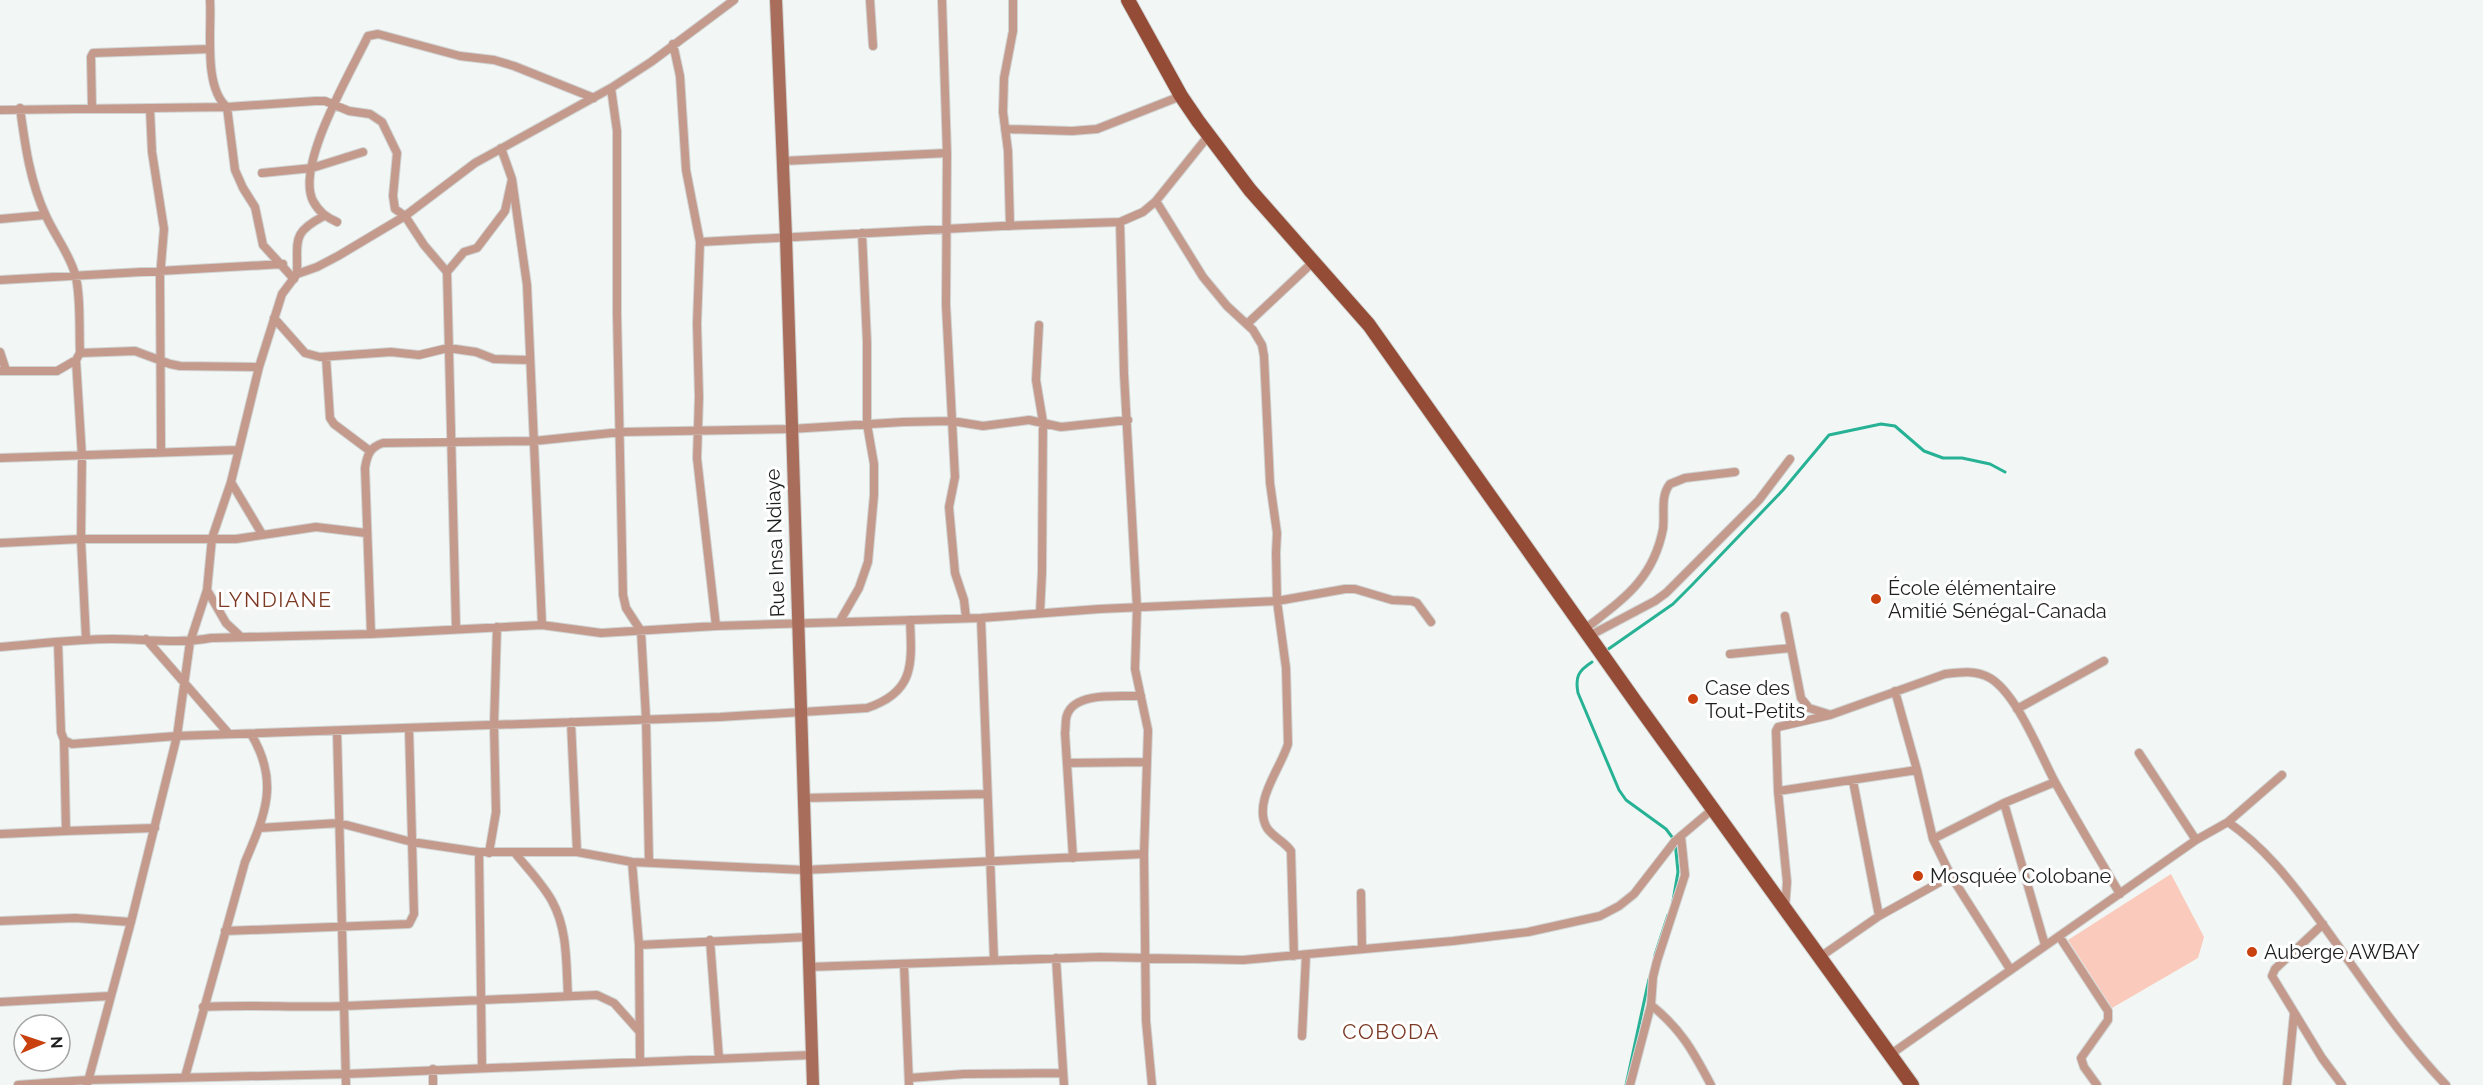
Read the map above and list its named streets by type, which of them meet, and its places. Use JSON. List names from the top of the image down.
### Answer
{
  "streets": {
    "main road": ["Rue Insa Ndiaye"]
  },
  "districts": ["LYNDIANE", "COBODA"],
  "places": [
    "École élémentaire Amitié Sénégal-Canada",
    "Case des Tout-Petits",
    "Mosquée Colobane",
    "Auberge AWBAY"
  ],
  "north": "right"
}
